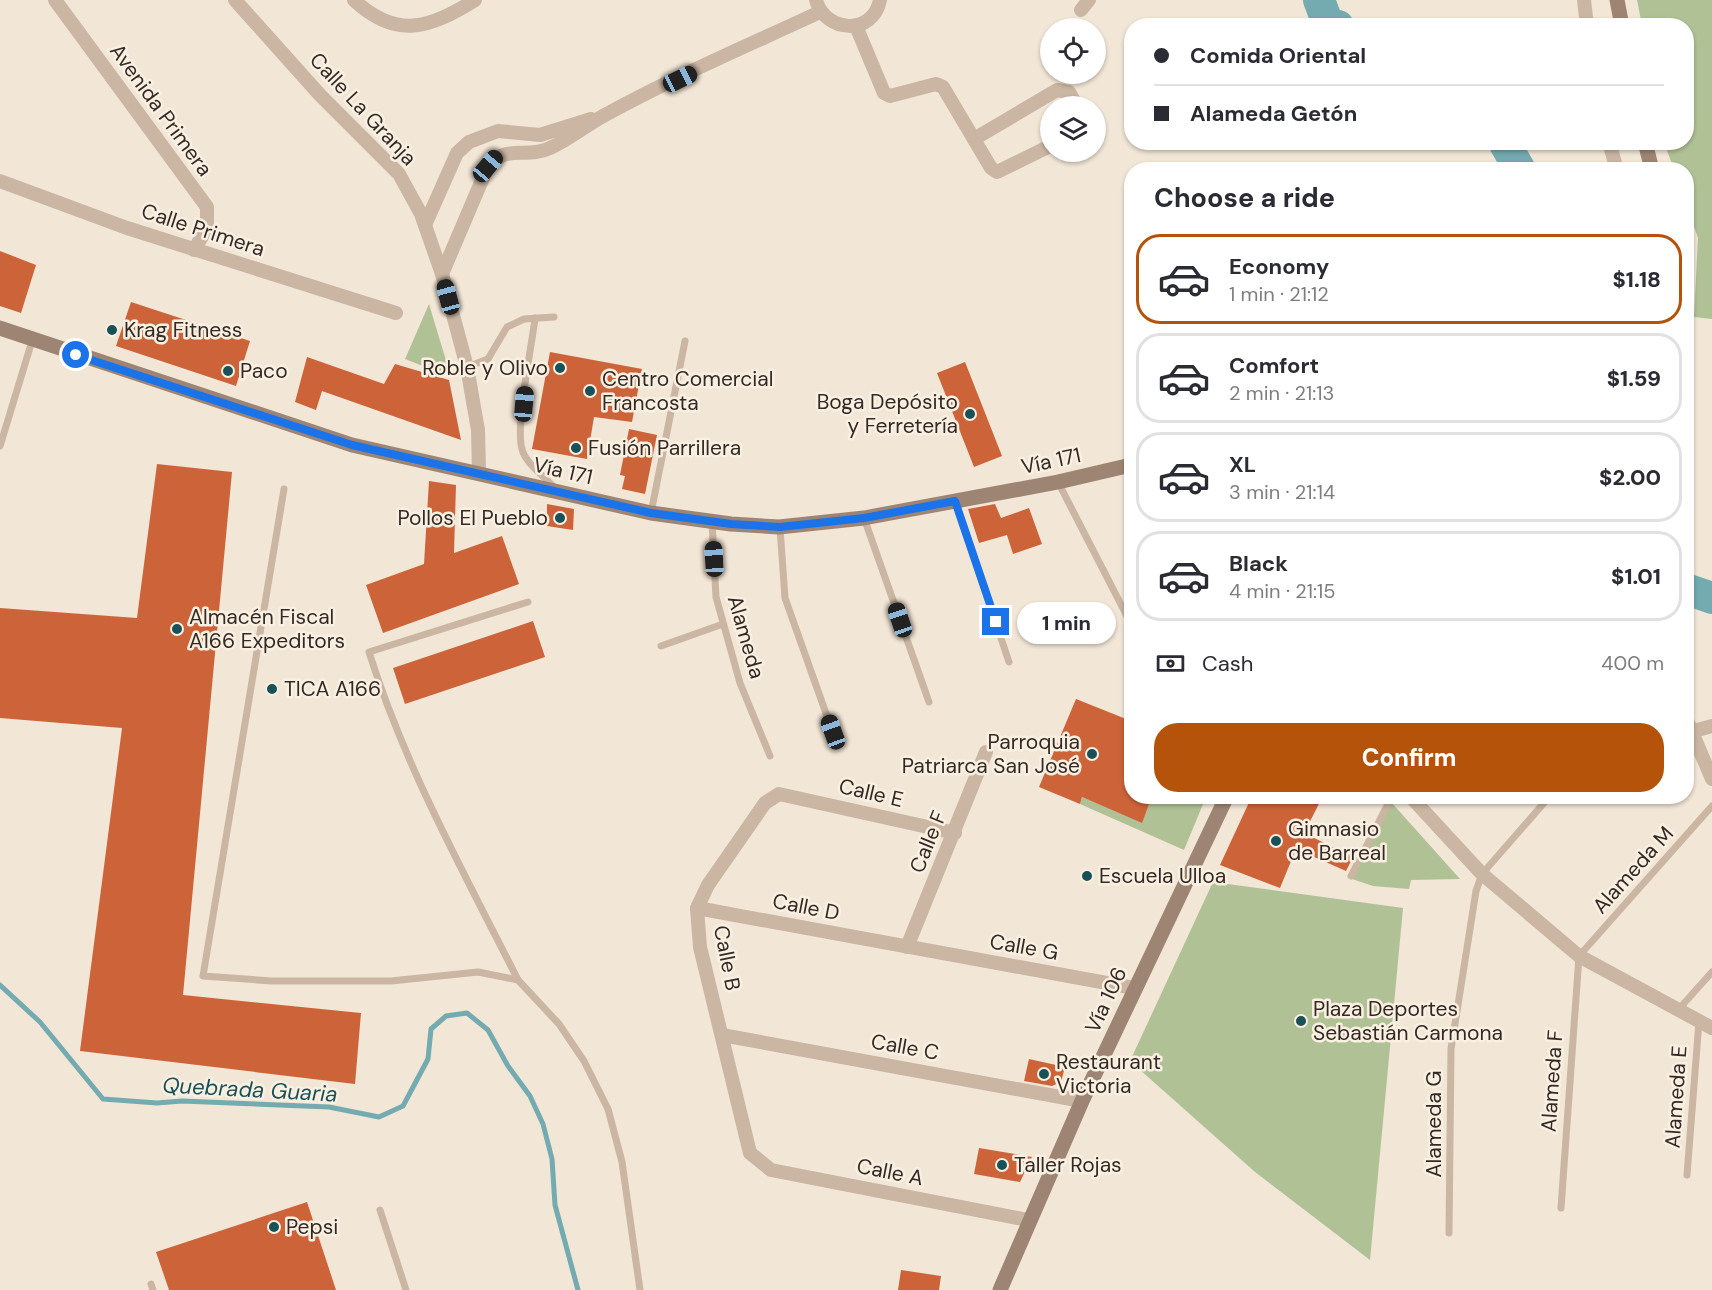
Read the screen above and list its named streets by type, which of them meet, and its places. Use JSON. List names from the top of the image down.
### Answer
{
  "streets": {
    "main road": ["Vía 171", "Vía 106"],
    "street": [
      "Calle La Granja",
      "Avenida Primera",
      "Calle Primera",
      "Calle E",
      "Calle F",
      "Calle D",
      "Calle G",
      "Calle B",
      "Calle C",
      "Calle A"
    ],
    "lane": [
      "Alameda",
      "Alameda M",
      "Alameda F",
      "Alameda E",
      "Alameda G"
    ]
  },
  "crossings": [
    ["Calle La Granja", "Vía 171"],
    ["Avenida Primera", "Calle Primera"],
    ["Vía 171", "Alameda"],
    ["Calle E", "Calle F"],
    ["Calle E", "Calle B"],
    ["Calle F", "Calle D"],
    ["Calle F", "Calle G"],
    ["Alameda M", "Alameda F"],
    ["Calle D", "Calle G"],
    ["Calle D", "Calle B"],
    ["Calle G", "Vía 106"],
    ["Calle B", "Calle C"],
    ["Calle B", "Calle A"],
    ["Vía 106", "Calle C"],
    ["Vía 106", "Calle A"]
  ],
  "water": ["Quebrada Guaria"],
  "places": [
    "Krag Fitness",
    "Roble y Olivo",
    "Paco",
    "Centro Comercial Francosta",
    "Boga Depósito y Ferretería",
    "Fusión Parrillera",
    "Pollos El Pueblo",
    "Almacén Fiscal A166 Expeditors",
    "TICA A166",
    "Parroquia Patriarca San José",
    "Gimnasio de Barreal",
    "Escuela Ulloa",
    "Plaza Deportes Sebastián Carmona",
    "Restaurant Victoria",
    "Taller Rojas",
    "Pepsi"
  ],
  "page": {
    "banner": ["Comida Oriental", "Alameda Getón"],
    "heading": "Choose a ride",
    "list": [
      {
        "name": "Economy",
        "note": "1 min · 21:12",
        "value": "$1.18"
      },
      {
        "name": "Comfort",
        "note": "2 min · 21:13",
        "value": "$1.59"
      },
      {
        "name": "XL",
        "note": "3 min · 21:14",
        "value": "$2.00"
      },
      {
        "name": "Black",
        "note": "4 min · 21:15",
        "value": "$1.01"
      }
    ],
    "bubble": "1 min",
    "pay": ["Cash", "400 m"],
    "buttons": "Confirm"
  }
}
